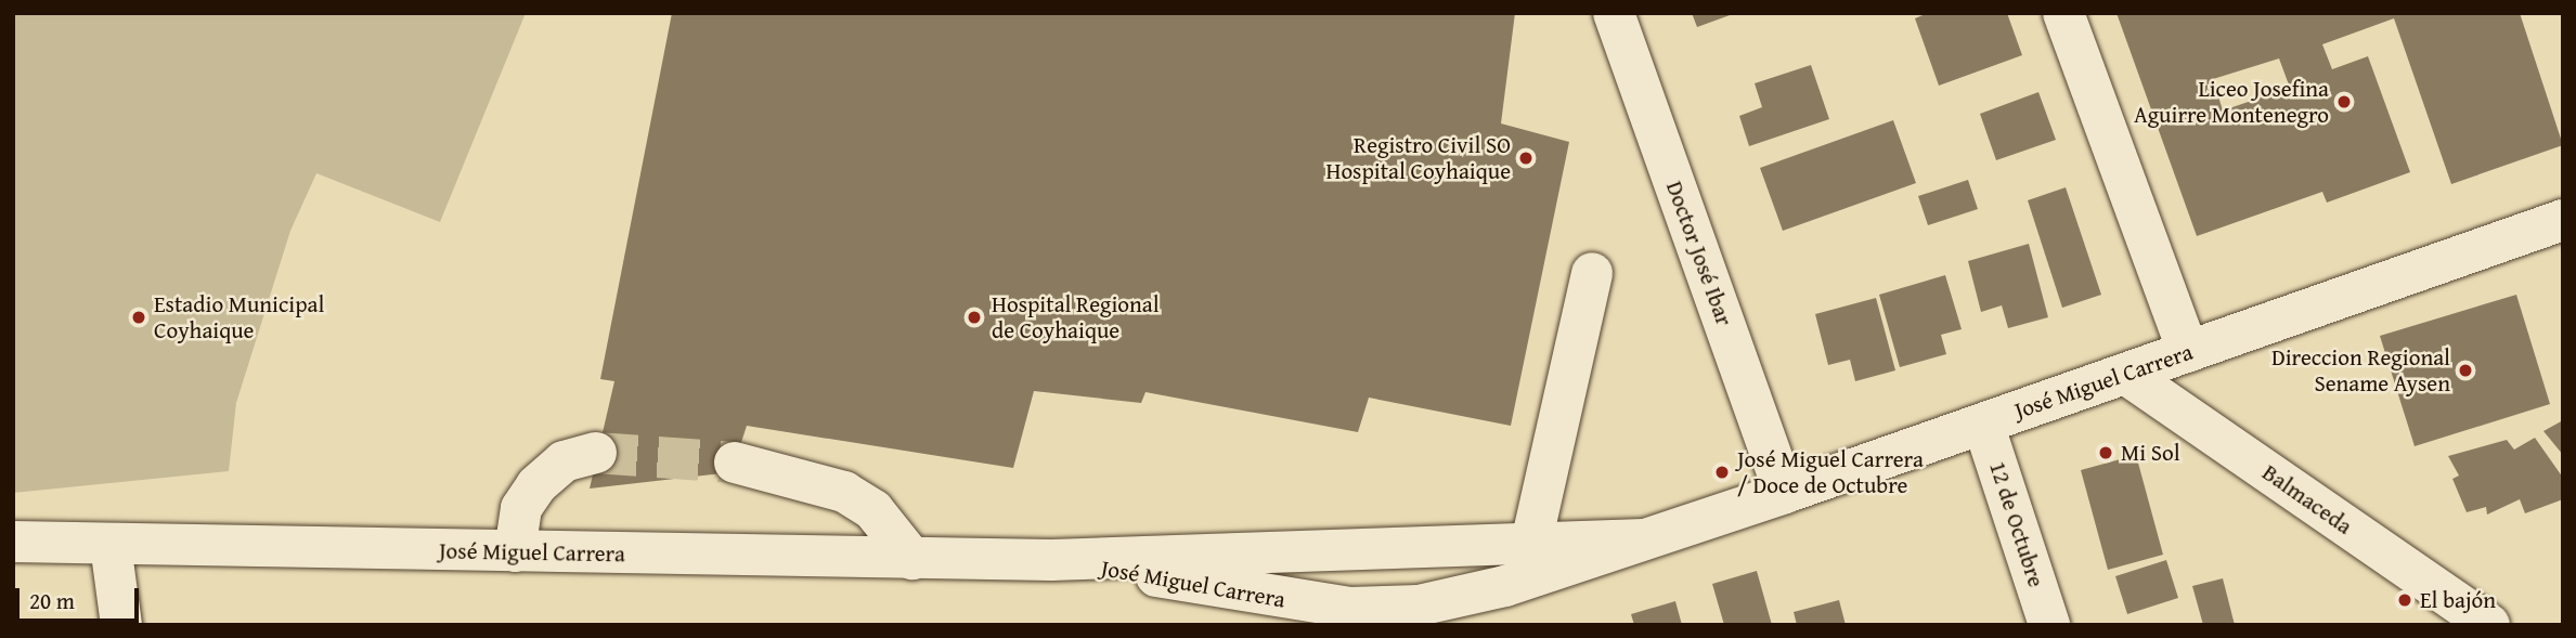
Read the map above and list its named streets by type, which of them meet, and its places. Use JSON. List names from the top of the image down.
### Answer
{
  "streets": {
    "street": [
      "Doctor José Ibar",
      "José Miguel Carrera",
      "Balmaceda",
      "12 de Octubre"
    ]
  },
  "crossings": [
    ["Doctor José Ibar", "José Miguel Carrera"],
    ["José Miguel Carrera", "Balmaceda"],
    ["José Miguel Carrera", "12 de Octubre"]
  ],
  "places": [
    "Liceo Josefina Aguirre Montenegro",
    "Registro Civil SO Hospital Coyhaique",
    "Estadio Municipal Coyhaique",
    "Hospital Regional de Coyhaique",
    "Direccion Regional Sename Aysen",
    "Mi Sol",
    "José Miguel Carrera / Doce de Octubre",
    "El bajón"
  ],
  "scale_bar": "20 m"
}
